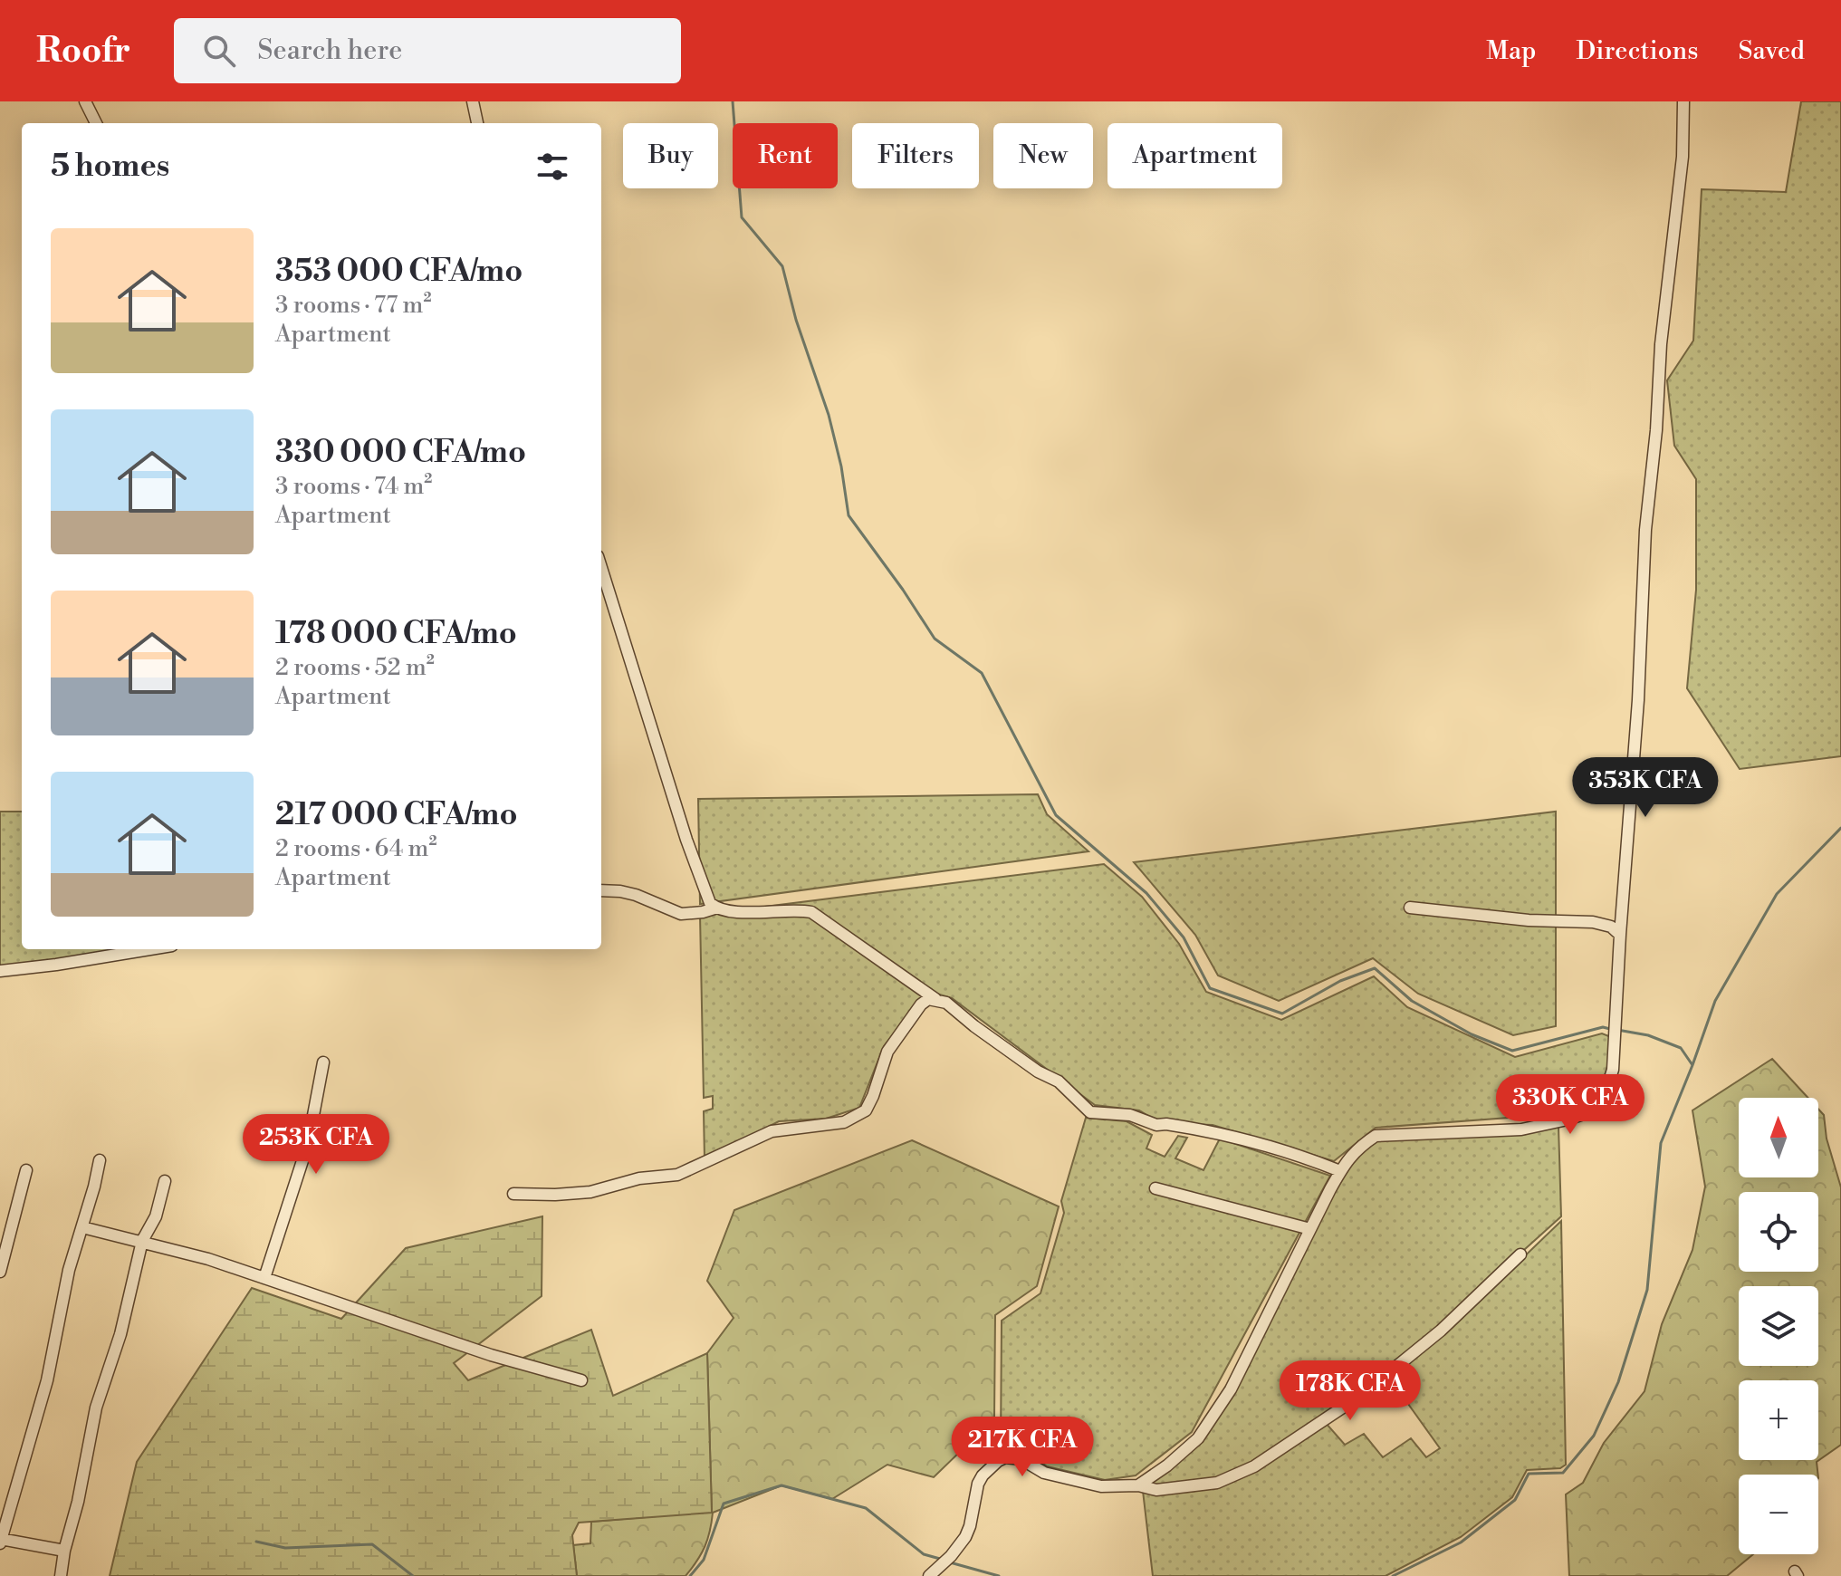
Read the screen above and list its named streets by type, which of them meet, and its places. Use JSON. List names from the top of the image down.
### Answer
{
  "north": "top",
  "page": {
    "header": "Roofr",
    "search": "Search here",
    "nav": ["Map", "Directions", "Saved"],
    "chip": [
      "Buy",
      "Rent",
      "Filters",
      "New",
      "Apartment"
    ],
    "heading": "5 homes",
    "list": [
      {
        "name": "353 000 CFA/mo",
        "note": "3 rooms · 77 m² · Apartment"
      },
      {
        "name": "330 000 CFA/mo",
        "note": "3 rooms · 74 m² · Apartment"
      },
      {
        "name": "178 000 CFA/mo",
        "note": "2 rooms · 52 m² · Apartment"
      },
      {
        "name": "217 000 CFA/mo",
        "note": "2 rooms · 64 m² · Apartment"
      }
    ],
    "price": [
      "353K CFA",
      "330K CFA",
      "253K CFA",
      "178K CFA",
      "217K CFA"
    ],
    "map_buttons": ["+", "−"]
  }
}
